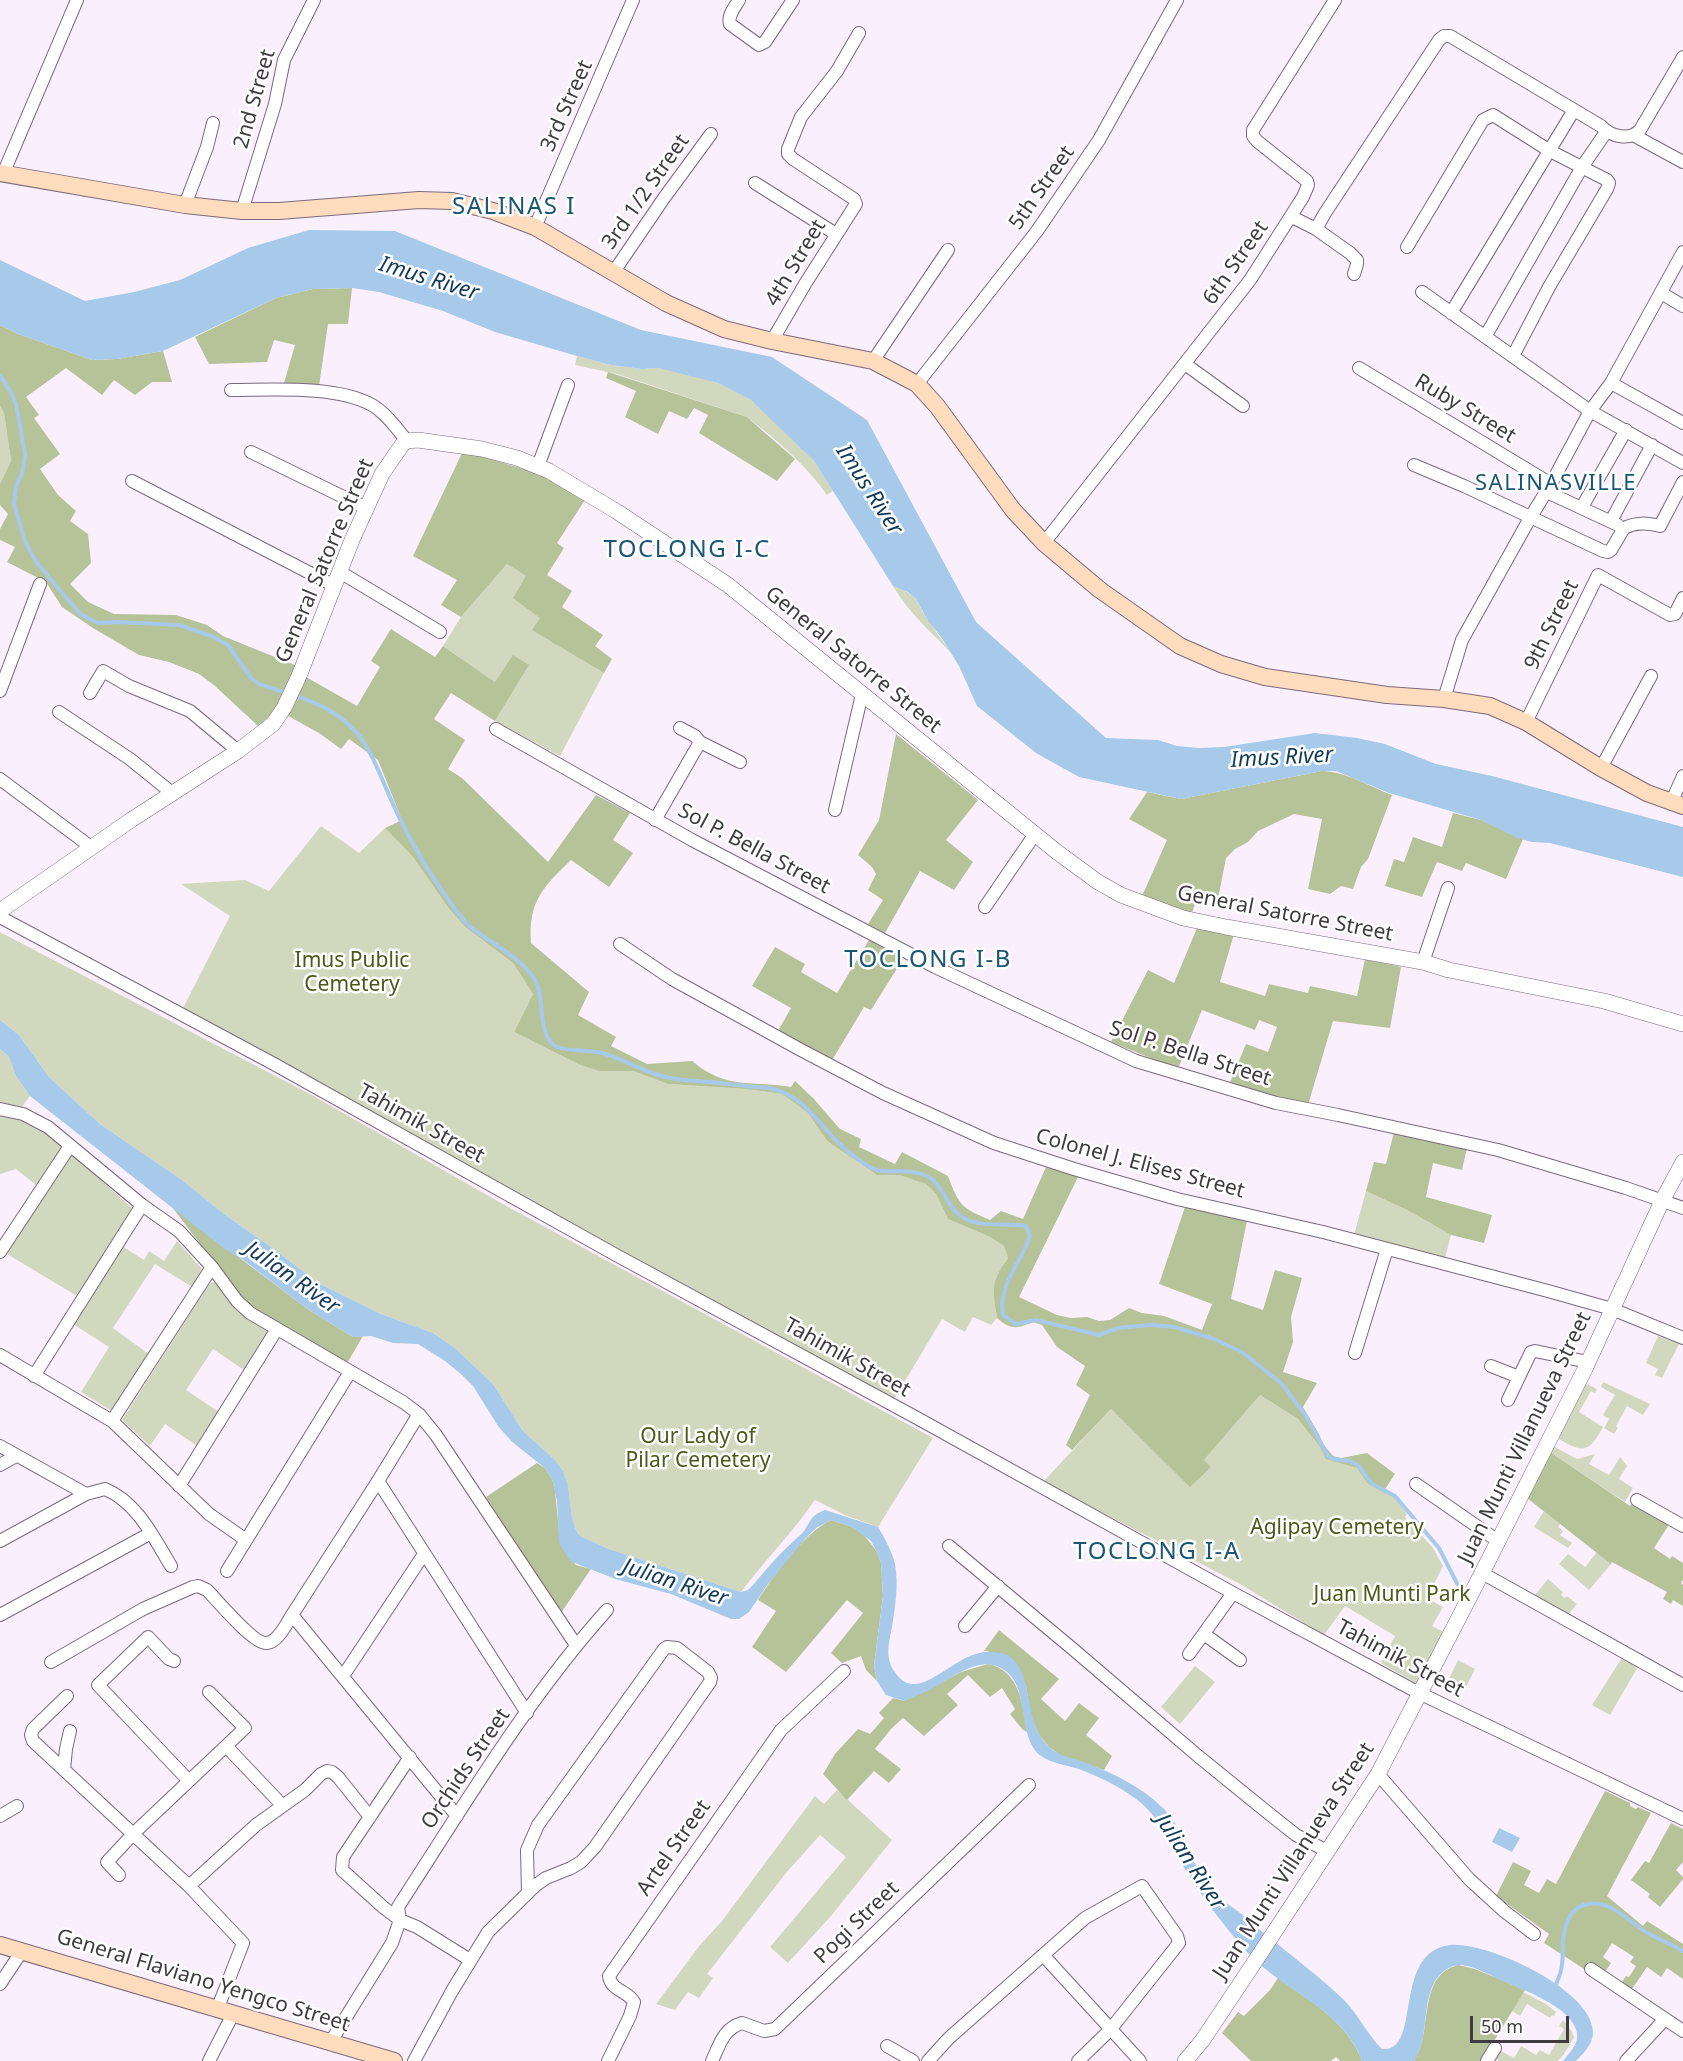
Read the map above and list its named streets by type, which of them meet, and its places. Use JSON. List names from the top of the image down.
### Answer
{
  "streets": {
    "main road": ["General Flaviano Yengco Street"],
    "street": [
      "2nd Street",
      "3rd Street",
      "5th Street",
      "3rd 1/2 Street",
      "4th Street",
      "6th Street",
      "Ruby Street",
      "General Satorre Street",
      "9th Street",
      "Sol P. Bella Street",
      "Tahimik Street",
      "Colonel J. Elises Street",
      "Juan Munti Villanueva Street",
      "Orchids Street",
      "Artel Street",
      "Pogi Street"
    ]
  },
  "crossings": [
    ["Sol P. Bella Street", "Juan Munti Villanueva Street"],
    ["Tahimik Street", "Juan Munti Villanueva Street"],
    ["Colonel J. Elises Street", "Juan Munti Villanueva Street"],
    ["Orchids Street", "General Flaviano Yengco Street"]
  ],
  "districts": [
    "SALINAS I",
    "SALINASVILLE",
    "TOCLONG I-C",
    "TOCLONG I-B",
    "TOCLONG I-A"
  ],
  "water": ["Imus River", "Julian River"],
  "parks": [
    "Imus Public Cemetery",
    "Our Lady of Pilar Cemetery",
    "Aglipay Cemetery",
    "Juan Munti Park"
  ],
  "scale_bar": "50 m"
}
